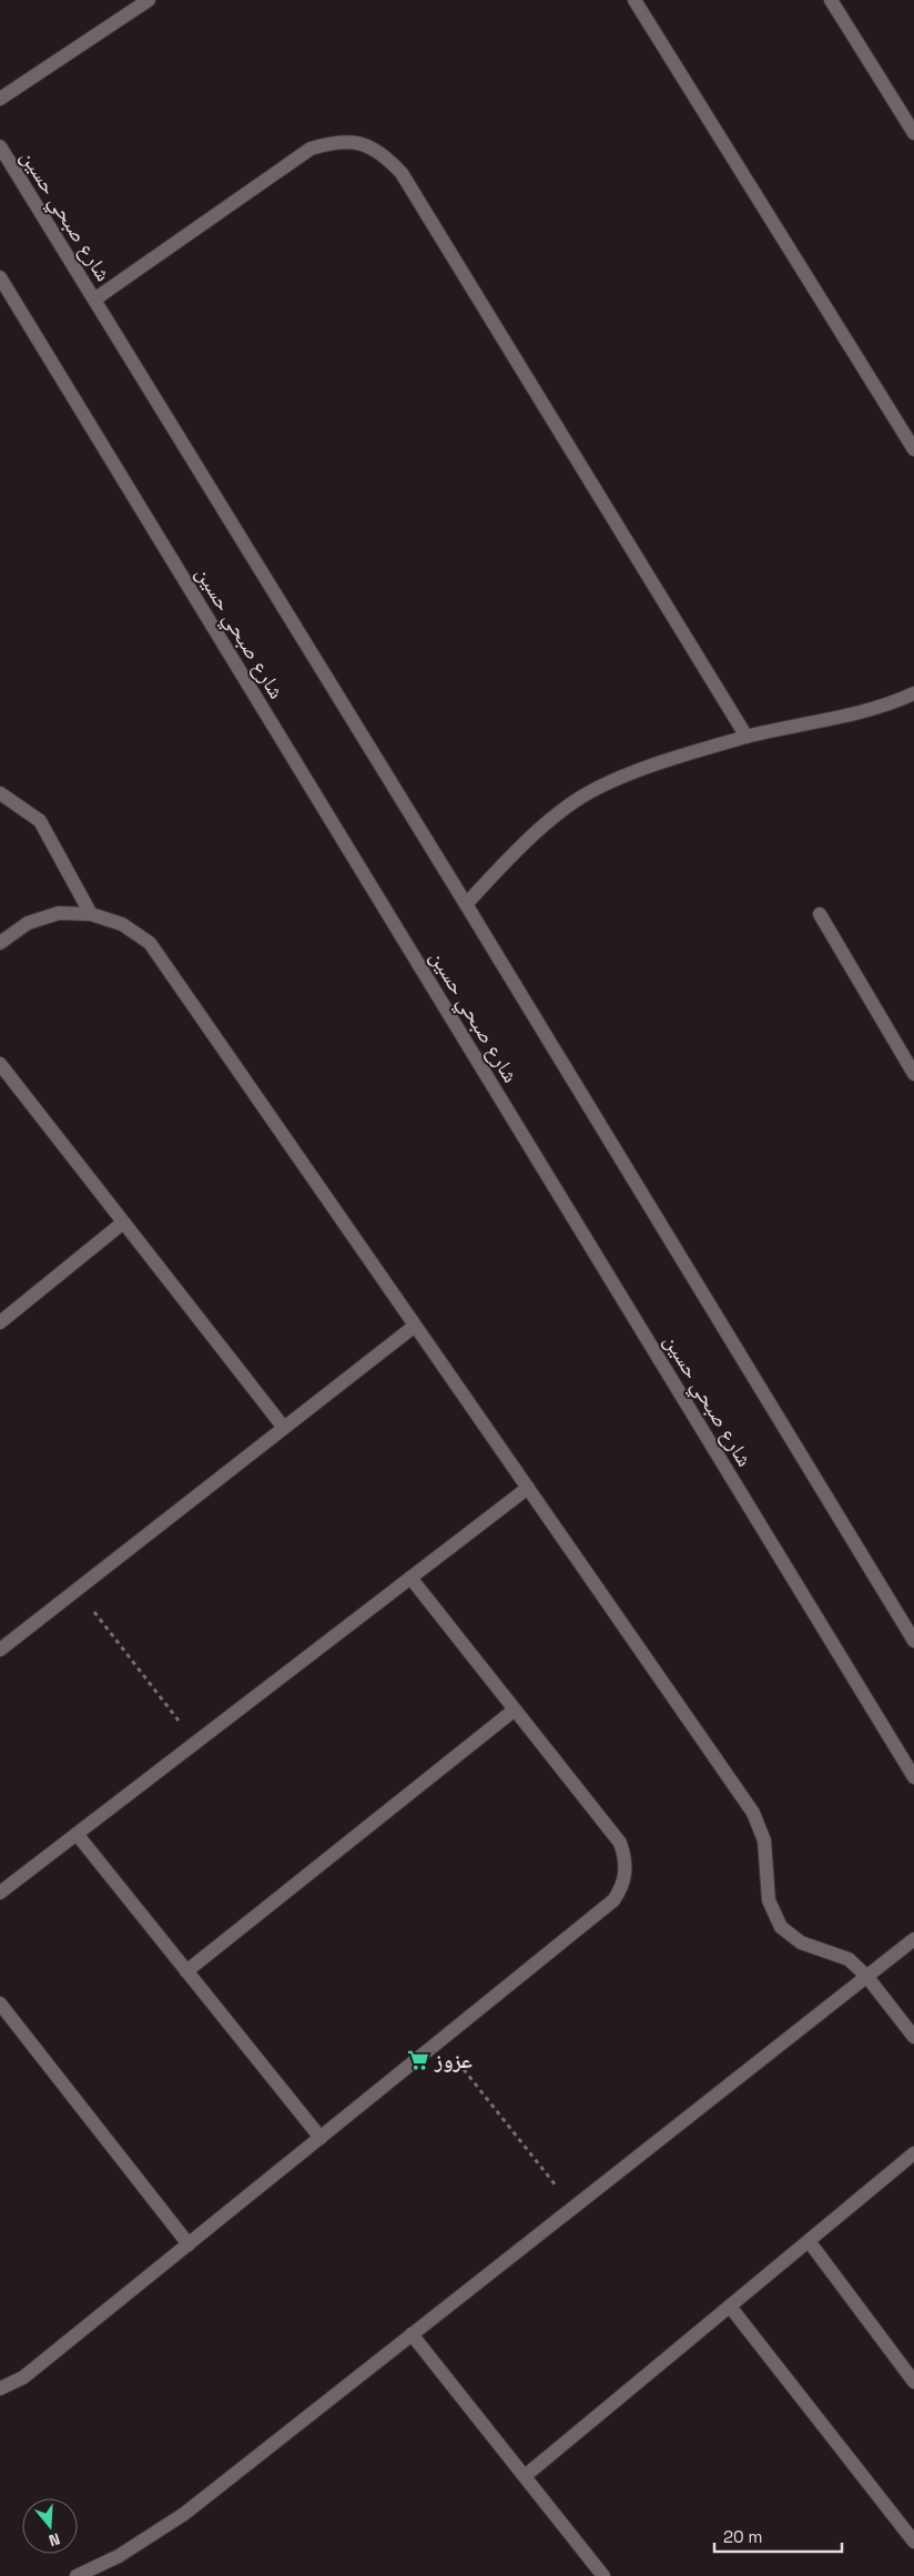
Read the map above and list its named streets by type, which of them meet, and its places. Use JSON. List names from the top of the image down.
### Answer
{
  "streets": {
    "street": ["شارع صبحي حسين"]
  },
  "places": {
    "supermarket": ["عزوز"]
  },
  "scale_bar": "20 m",
  "north": "bottom"
}
